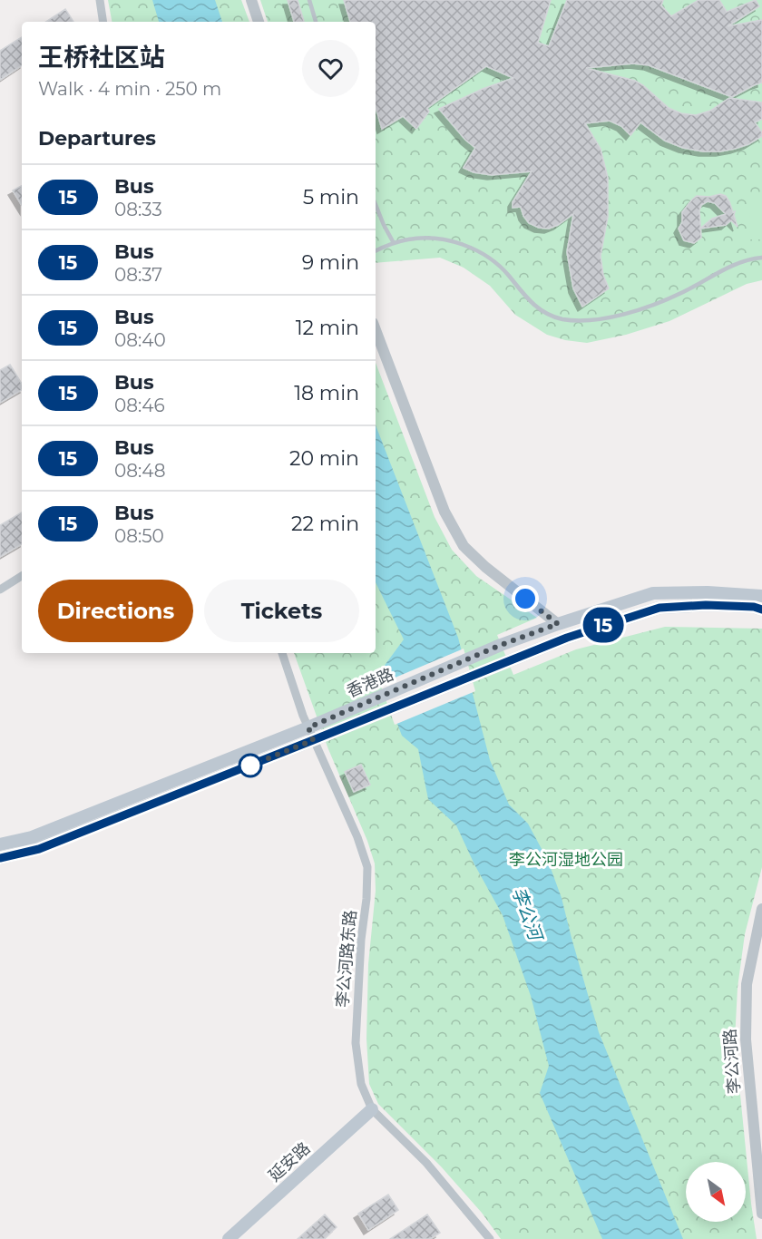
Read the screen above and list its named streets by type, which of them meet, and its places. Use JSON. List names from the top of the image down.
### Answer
{
  "streets": {
    "main road": ["香港路", "延安路"],
    "street": ["李公河路东路", "李公河路"]
  },
  "crossings": [
    ["香港路", "李公河路东路"],
    ["李公河路东路", "延安路"]
  ],
  "water": ["李公河"],
  "parks": ["李公河湿地公园"],
  "lines": ["bus line 15"],
  "north": "bottom right",
  "page": {
    "on_map": "15",
    "heading": [
      ["王桥社区站", "Walk · 4 min · 250 m"],
      "Departures"
    ],
    "list": [
      {
        "mark": "15",
        "name": "Bus",
        "note": "08:33",
        "value": "5 min"
      },
      {
        "mark": "15",
        "name": "Bus",
        "note": "08:37",
        "value": "9 min"
      },
      {
        "mark": "15",
        "name": "Bus",
        "note": "08:40",
        "value": "12 min"
      },
      {
        "mark": "15",
        "name": "Bus",
        "note": "08:46",
        "value": "18 min"
      },
      {
        "mark": "15",
        "name": "Bus",
        "note": "08:48",
        "value": "20 min"
      },
      {
        "mark": "15",
        "name": "Bus",
        "note": "08:50",
        "value": "22 min"
      }
    ],
    "buttons": ["Directions", "Tickets"]
  }
}
